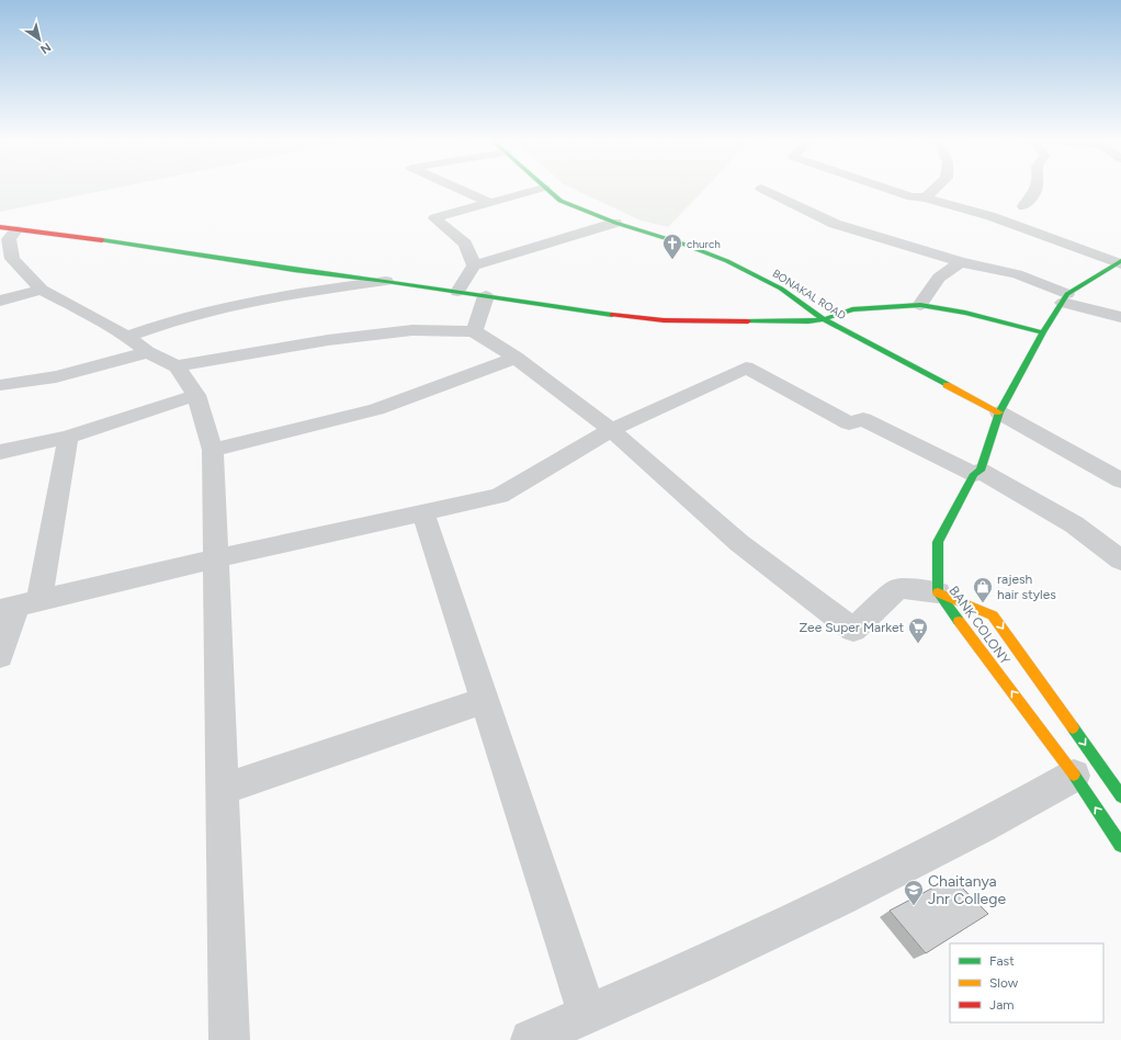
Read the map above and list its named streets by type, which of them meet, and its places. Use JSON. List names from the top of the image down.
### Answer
{
  "streets": {
    "main road": ["BONAKAL ROAD", "BANK COLONY"]
  },
  "crossings": [
    ["BONAKAL ROAD", "BANK COLONY"]
  ],
  "places": {
    "church": ["church"],
    "shop": ["rajesh hair styles"],
    "supermarket": ["Zee Super Market"],
    "school or university": ["Chaitanya Jnr College"]
  },
  "legend": ["Fast", "Slow", "Jam"],
  "north": "bottom right"
}
